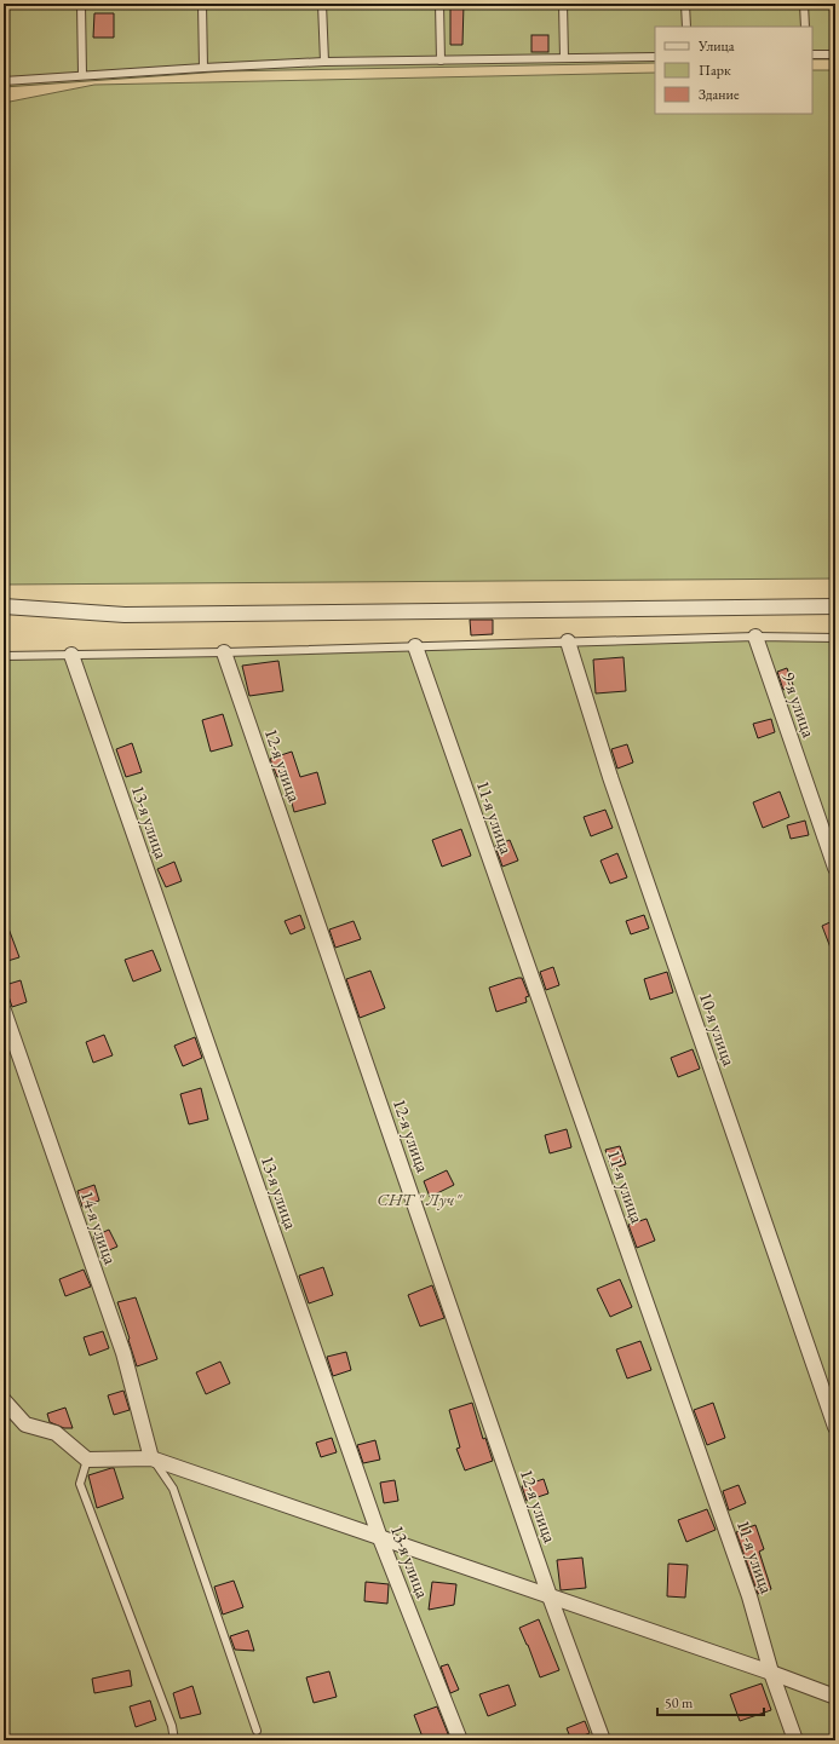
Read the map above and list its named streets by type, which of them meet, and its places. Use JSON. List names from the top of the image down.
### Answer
{
  "streets": {
    "street": [
      "9-я улица",
      "12-я улица",
      "11-я улица",
      "13-я улица",
      "10-я улица",
      "14-я улица"
    ]
  },
  "parks": ["СНТ \" Луч\""],
  "legend": ["Улица", "Парк", "Здание"],
  "scale_bar": "50 m"
}
